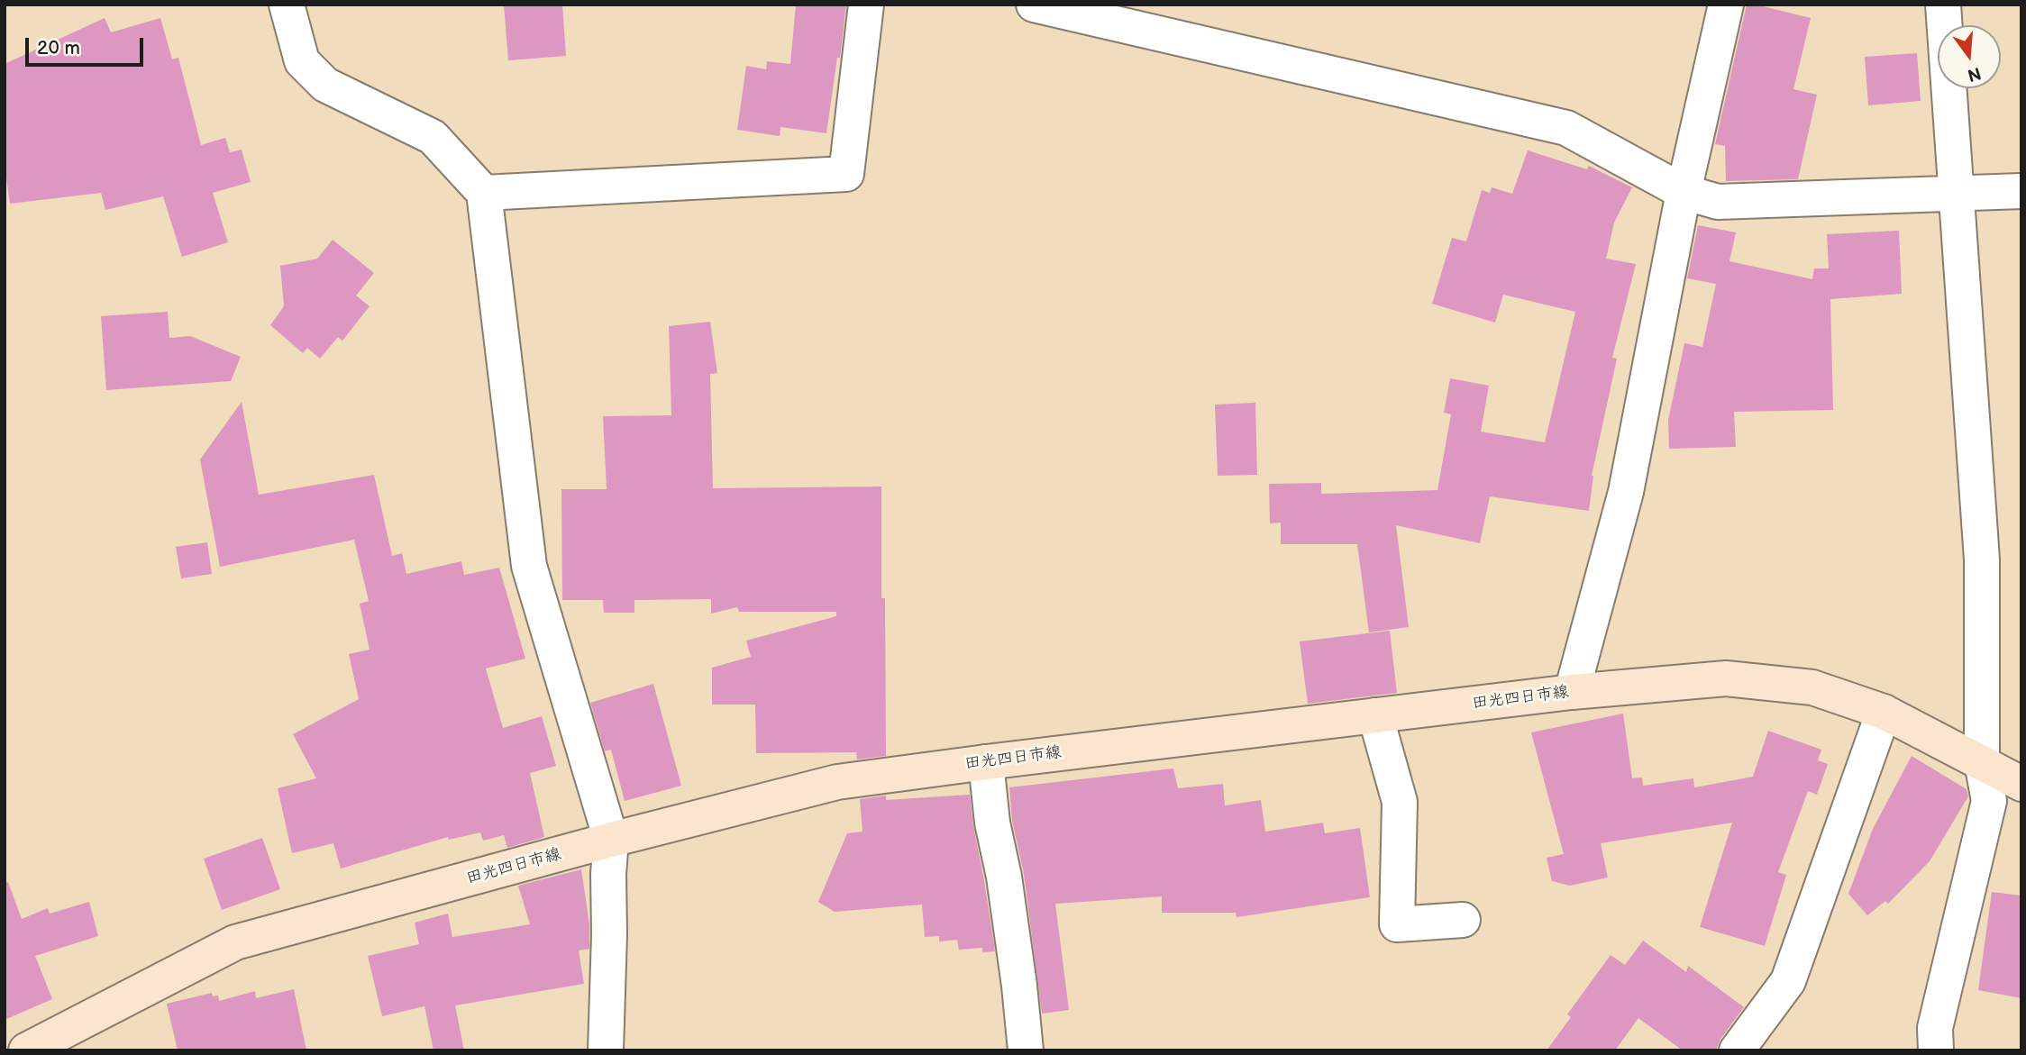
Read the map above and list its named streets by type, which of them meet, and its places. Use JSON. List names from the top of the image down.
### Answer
{
  "streets": {
    "main road": ["田光四日市線"]
  },
  "scale_bar": "20 m",
  "north": "bottom"
}
